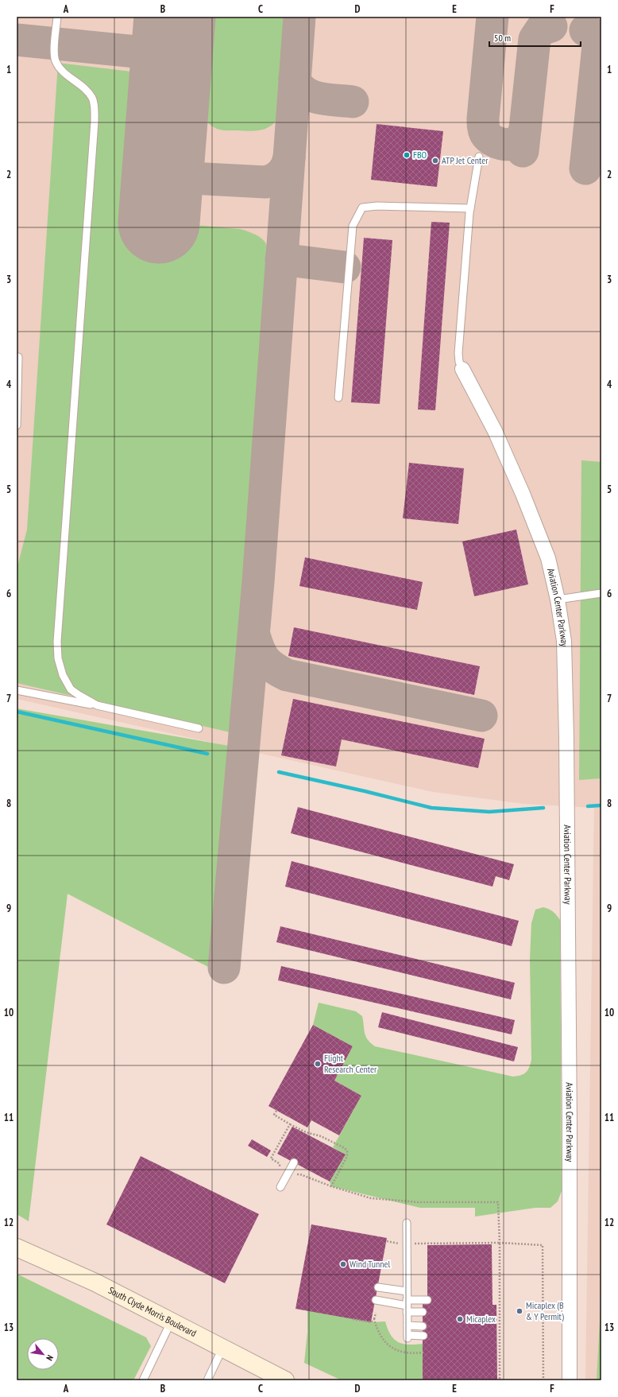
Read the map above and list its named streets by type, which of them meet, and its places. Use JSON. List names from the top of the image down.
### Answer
{
  "streets": {
    "main road": ["South Clyde Morris Boulevard"],
    "street": ["Aviation Center Parkway"]
  },
  "places": [
    "FBO",
    "ATP Jet Center",
    "Flight Research Center",
    "Wind Tunnel",
    "Micaplex (B & Y Permit)",
    "Micaplex"
  ],
  "scale_bar": "50 m",
  "north": "bottom right",
  "grid": {
    "columns": [
      "A",
      "B",
      "C",
      "D",
      "E",
      "F"
    ],
    "rows": [
      "1",
      "2",
      "3",
      "4",
      "5",
      "6",
      "7",
      "8",
      "9",
      "10",
      "11",
      "12",
      "13"
    ]
  }
}
